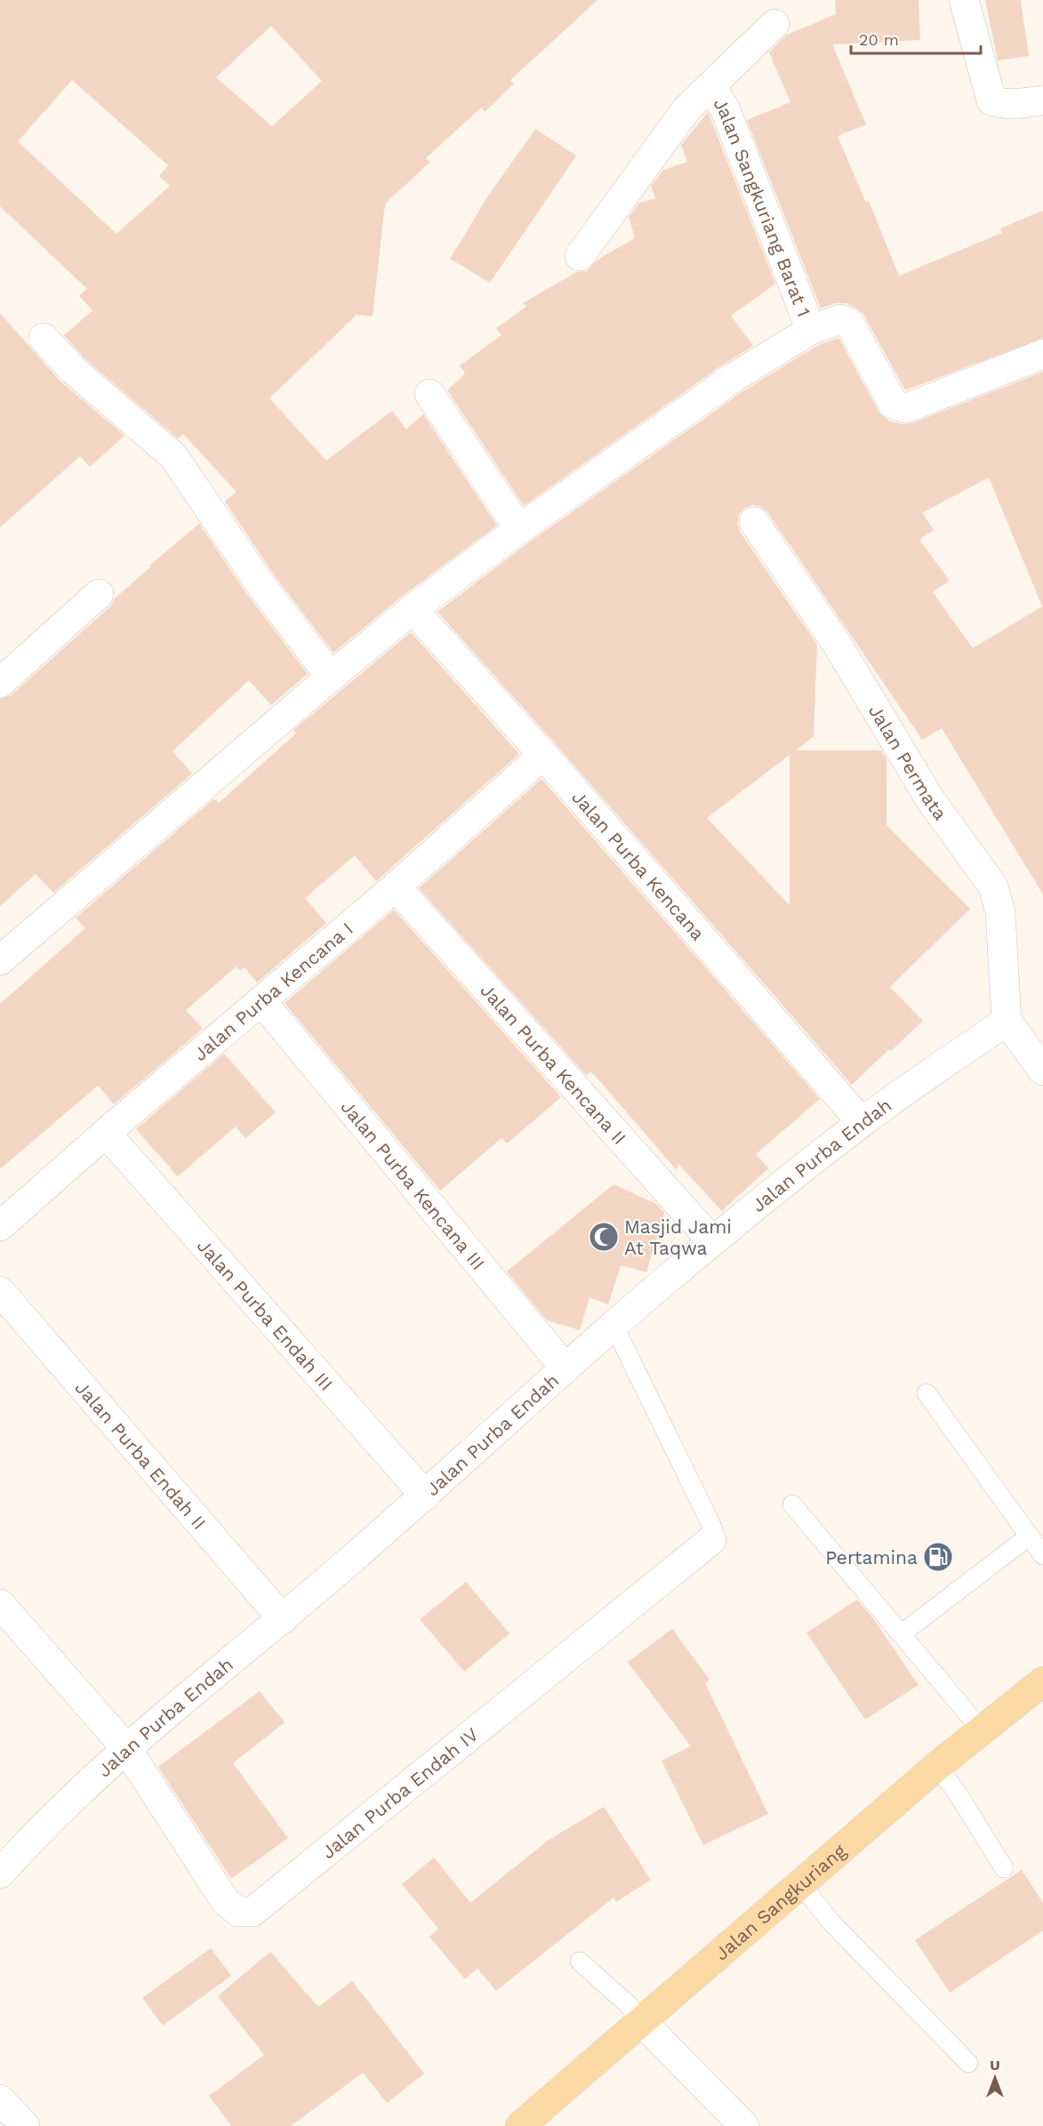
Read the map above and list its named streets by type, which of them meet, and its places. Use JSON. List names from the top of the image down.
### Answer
{
  "streets": {
    "main road": ["Jalan Sangkuriang"],
    "street": [
      "Jalan Sangkuriang Barat 1",
      "Jalan Permata",
      "Jalan Purba Kencana",
      "Jalan Purba Kencana I",
      "Jalan Purba Kencana II",
      "Jalan Purba Endah",
      "Jalan Purba Kencana III",
      "Jalan Purba Endah III",
      "Jalan Purba Endah II",
      "Jalan Purba Endah IV"
    ]
  },
  "crossings": [
    ["Jalan Permata", "Jalan Purba Endah"],
    ["Jalan Purba Kencana", "Jalan Purba Kencana I"],
    ["Jalan Purba Kencana", "Jalan Purba Endah"],
    ["Jalan Purba Kencana I", "Jalan Purba Kencana II"],
    ["Jalan Purba Kencana I", "Jalan Purba Kencana III"],
    ["Jalan Purba Kencana I", "Jalan Purba Endah III"],
    ["Jalan Purba Kencana II", "Jalan Purba Endah"],
    ["Jalan Purba Endah", "Jalan Purba Kencana III"],
    ["Jalan Purba Endah", "Jalan Purba Endah III"],
    ["Jalan Purba Endah", "Jalan Purba Endah II"],
    ["Jalan Purba Endah", "Jalan Purba Endah IV"]
  ],
  "places": {
    "mosque": ["Masjid Jami At Taqwa"],
    "fuel station": ["Pertamina"]
  },
  "scale_bar": "20 m",
  "north": "top"
}
